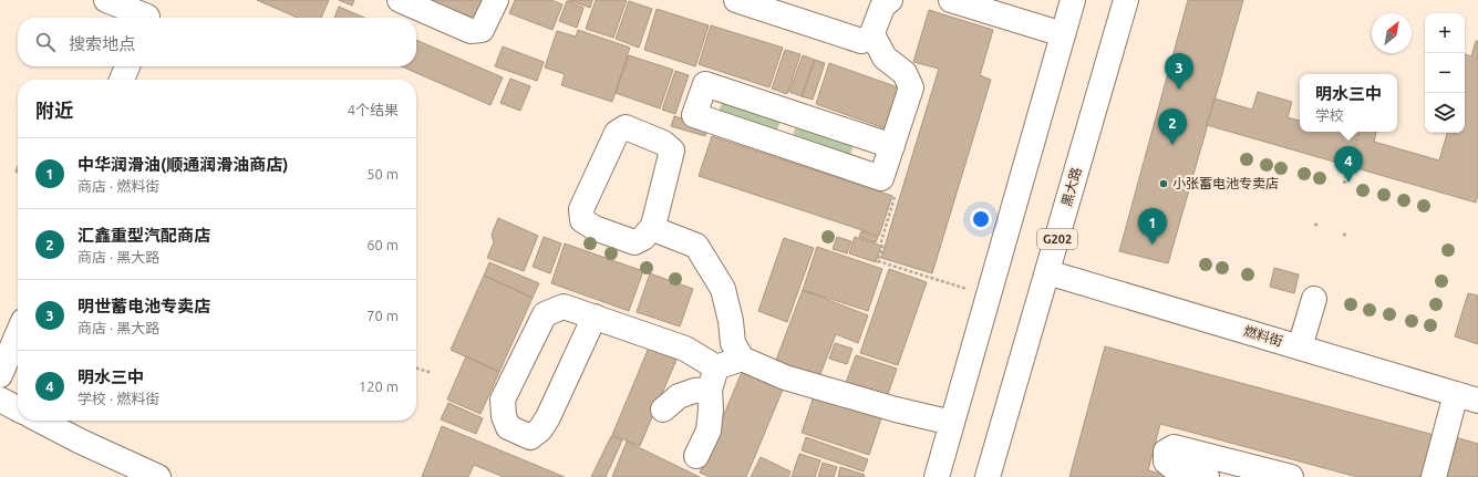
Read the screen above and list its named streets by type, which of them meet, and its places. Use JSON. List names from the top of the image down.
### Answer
{
  "streets": {
    "main road": ["黑大路", "G202", "燃料街"]
  },
  "crossings": [
    ["黑大路", "燃料街"]
  ],
  "places": ["小张蓄电池专卖店"],
  "north": "top right",
  "page": {
    "map_buttons": ["+", "−"],
    "search": "搜索地点",
    "pins": [
      "3",
      "2",
      "4",
      "1"
    ],
    "popup": ["明水三中", "学校"],
    "heading": ["附近", "4个结果"],
    "list": [
      {
        "mark": "1",
        "name": "中华润滑油(顺通润滑油商店)",
        "note": "商店 · 燃料街",
        "value": "50 m"
      },
      {
        "mark": "2",
        "name": "汇鑫重型汽配商店",
        "note": "商店 · 黑大路",
        "value": "60 m"
      },
      {
        "mark": "3",
        "name": "明世蓄电池专卖店",
        "note": "商店 · 黑大路",
        "value": "70 m"
      },
      {
        "mark": "4",
        "name": "明水三中",
        "note": "学校 · 燃料街",
        "value": "120 m"
      }
    ]
  }
}
